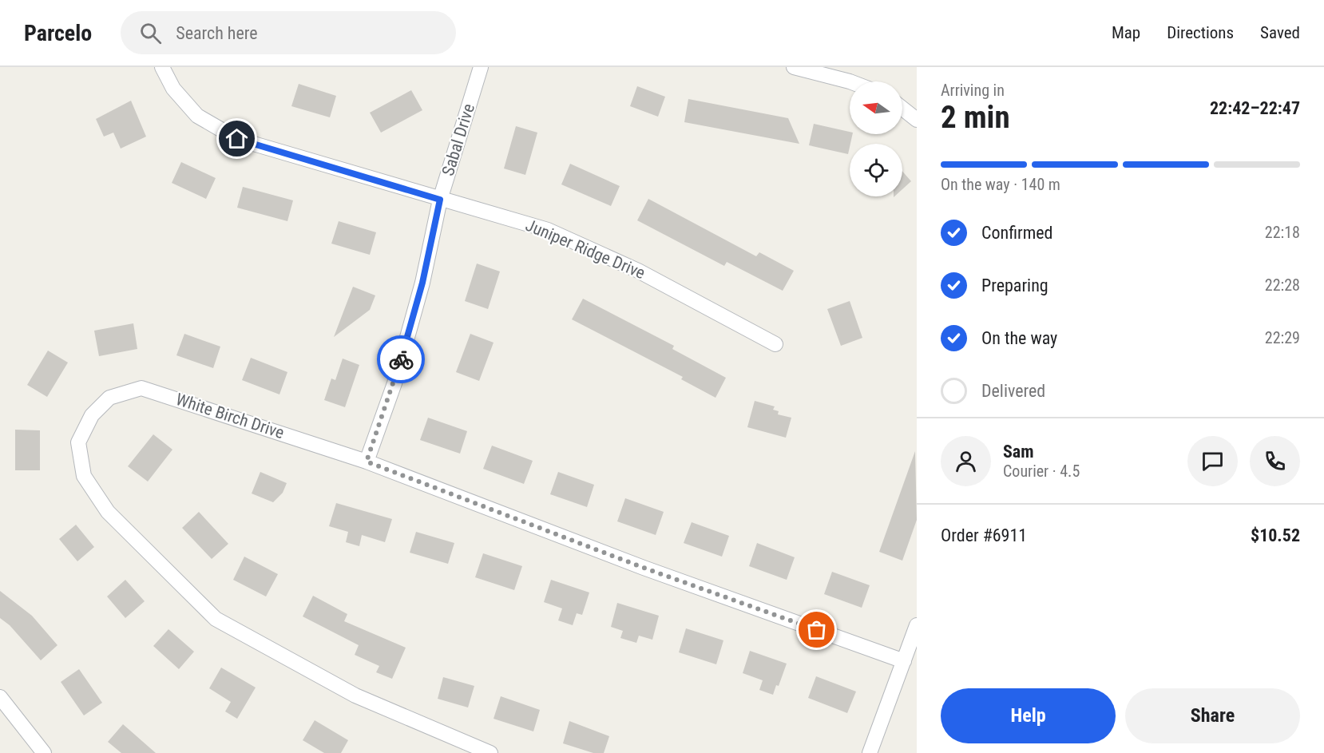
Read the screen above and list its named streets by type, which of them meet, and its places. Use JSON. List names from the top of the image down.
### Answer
{
  "streets": {
    "street": ["Sabal Drive", "Juniper Ridge Drive", "White Birch Drive"]
  },
  "crossings": [
    ["Sabal Drive", "Juniper Ridge Drive"],
    ["Sabal Drive", "White Birch Drive"]
  ],
  "north": "left",
  "page": {
    "header": "Parcelo",
    "search": "Search here",
    "nav": ["Map", "Directions", "Saved"],
    "heading": ["2 min", "Arriving in", "22:42–22:47"],
    "panel": [
      "Sam",
      "Courier · 4.5",
      "Order #6911",
      "$10.52"
    ],
    "bar": "On the way · 140 m",
    "list": [
      ["Confirmed", "22:18"],
      ["Preparing", "22:28"],
      ["On the way", "22:29"],
      "Delivered"
    ],
    "buttons": ["Help", "Share"]
  }
}
